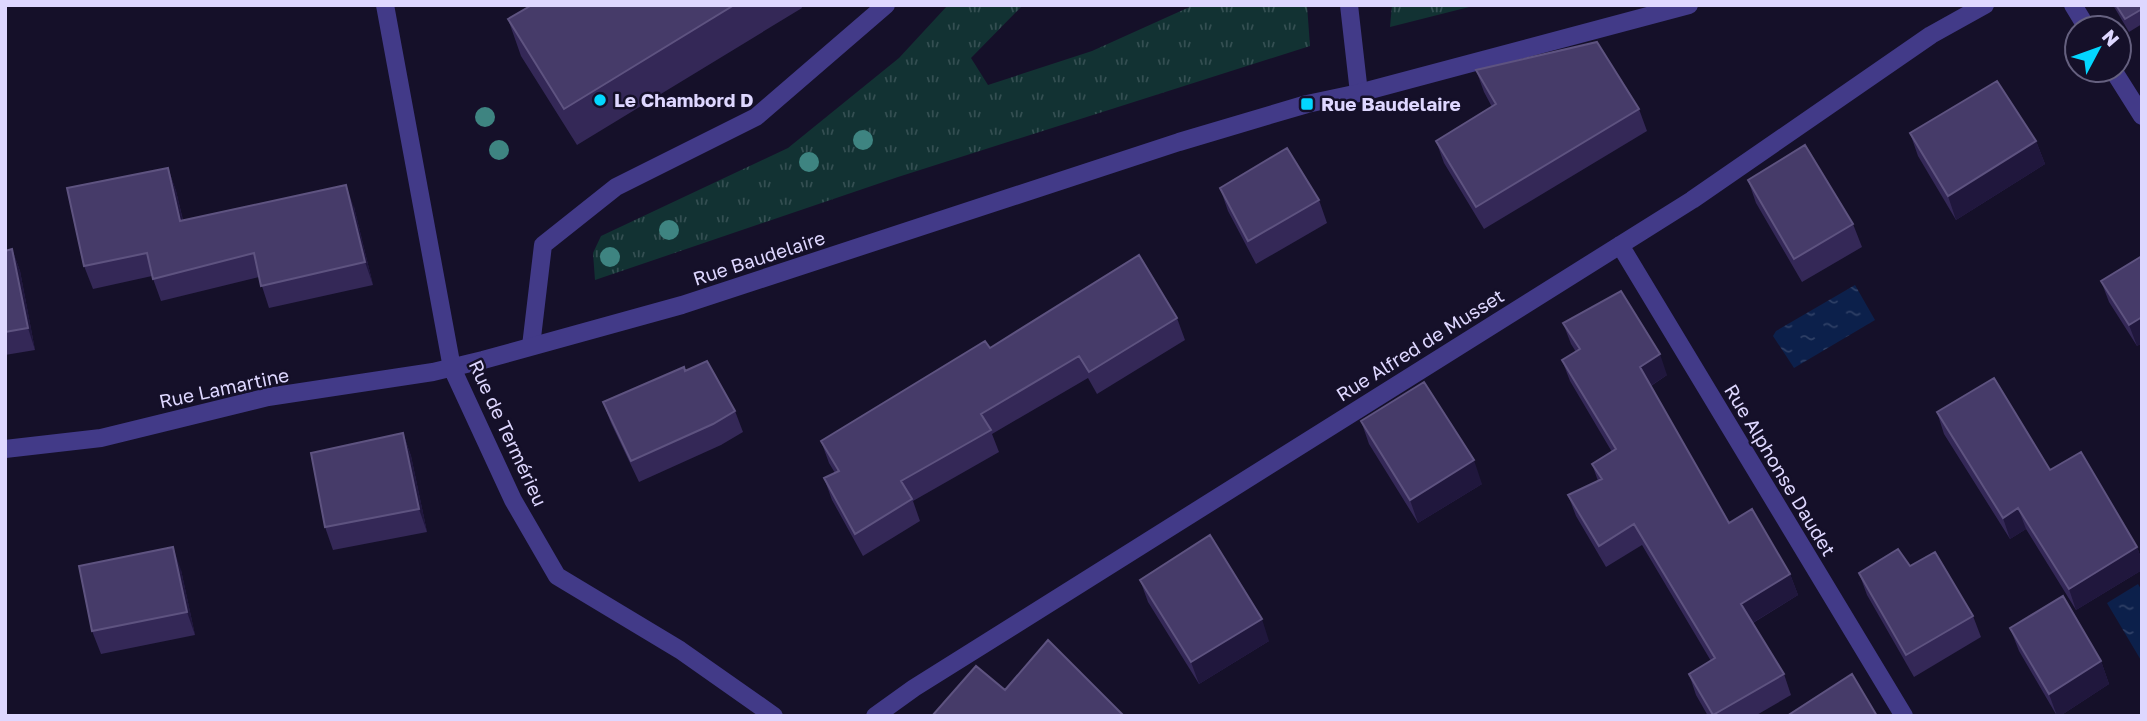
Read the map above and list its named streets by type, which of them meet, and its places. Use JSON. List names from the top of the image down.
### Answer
{
  "streets": {
    "street": [
      "Rue Baudelaire",
      "Rue Alfred de Musset",
      "Rue Lamartine",
      "Rue de Termérieu",
      "Rue Alphonse Daudet"
    ]
  },
  "crossings": [
    ["Rue Baudelaire", "Rue Lamartine"],
    ["Rue Baudelaire", "Rue de Termérieu"],
    ["Rue Alfred de Musset", "Rue Alphonse Daudet"],
    ["Rue Lamartine", "Rue de Termérieu"]
  ],
  "places": {
    "other": ["Le Chambord D"],
    "transit": ["Rue Baudelaire"]
  },
  "north": "top right"
}
